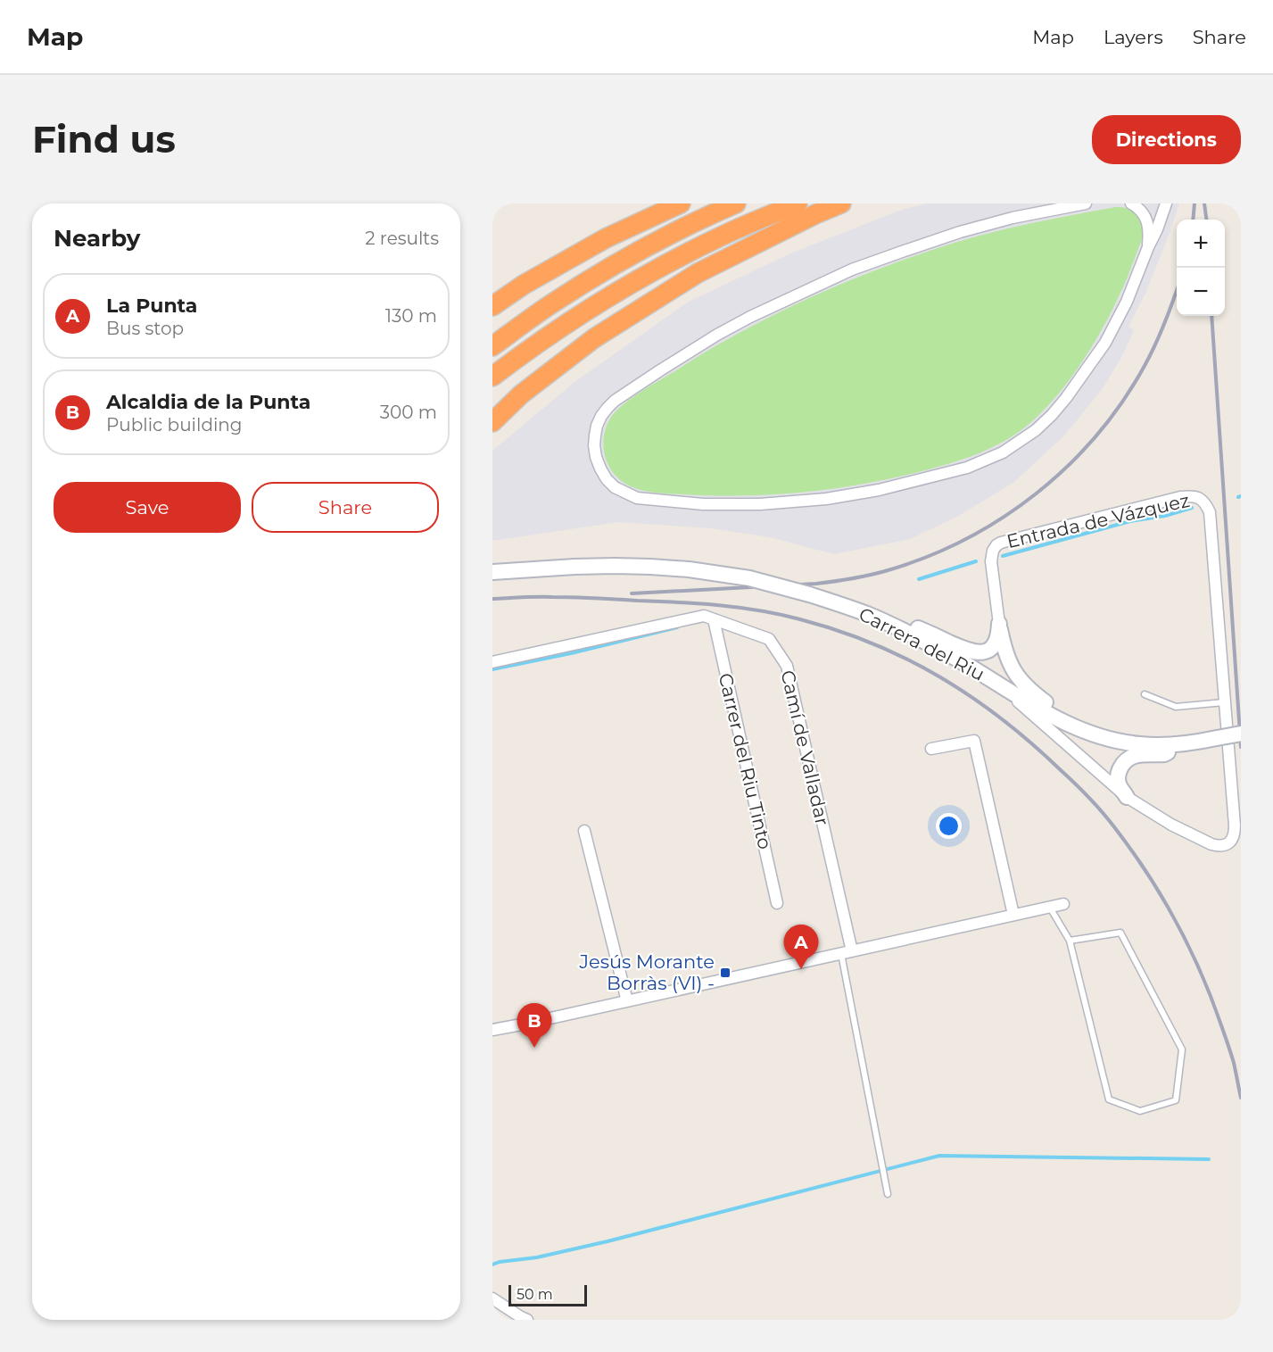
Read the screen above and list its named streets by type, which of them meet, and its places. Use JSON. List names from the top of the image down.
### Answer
{
  "streets": {
    "street": [
      "Entrada de Vázquez",
      "Carrera del Riu",
      "Camí de Valladar",
      "Carrer del Riu Tinto"
    ]
  },
  "crossings": [
    ["Entrada de Vázquez", "Carrera del Riu"],
    ["Camí de Valladar", "Carrer del Riu Tinto"]
  ],
  "places": {
    "transit": ["Jesús Morante Borràs (VI) -"]
  },
  "scale_bar": "50 m",
  "page": {
    "header": "Map",
    "nav": ["Map", "Layers", "Share"],
    "buttons": [
      "Directions",
      ["Save", "Share"]
    ],
    "title": "Find us",
    "heading": ["Nearby", "2 results"],
    "map_buttons": ["+", "−"],
    "list": [
      {
        "mark": "A",
        "name": "La Punta",
        "note": "Bus stop",
        "value": "130 m"
      },
      {
        "mark": "B",
        "name": "Alcaldia de la Punta",
        "note": "Public building",
        "value": "300 m"
      }
    ],
    "pins": ["A", "B"],
    "scale": "50 m"
  }
}
